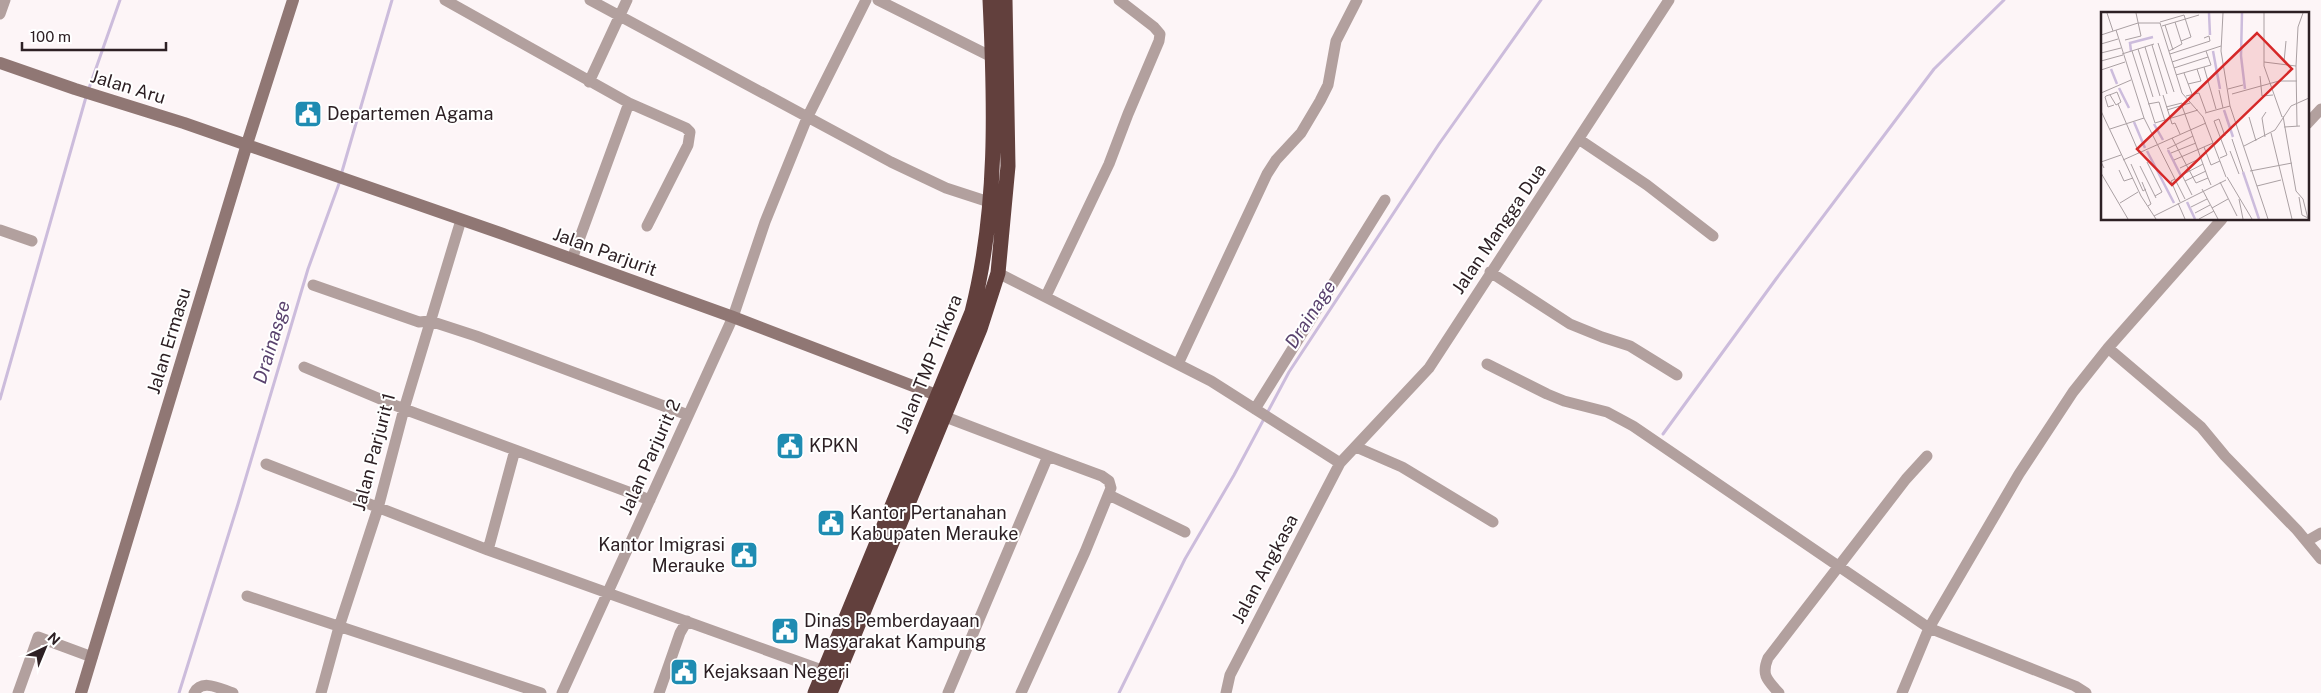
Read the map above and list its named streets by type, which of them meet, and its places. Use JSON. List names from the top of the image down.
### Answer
{
  "streets": {
    "highway": ["Jalan TMP Trikora"],
    "street": [
      "Jalan Aru",
      "Jalan Mangga Dua",
      "Jalan Parjurit",
      "Jalan Ermasu",
      "Jalan Parjurit 1",
      "Jalan Parjurit 2",
      "Jalan Angkasa"
    ]
  },
  "crossings": [
    ["Jalan Aru", "Jalan Parjurit"],
    ["Jalan Aru", "Jalan Ermasu"],
    ["Jalan Mangga Dua", "Jalan Angkasa"],
    ["Jalan Parjurit", "Jalan Ermasu"],
    ["Jalan Parjurit", "Jalan TMP Trikora"],
    ["Jalan Parjurit", "Jalan Parjurit 1"],
    ["Jalan Parjurit", "Jalan Parjurit 2"]
  ],
  "water": ["Drainage", "Drainasge"],
  "places": {
    "public building": [
      "Departemen Agama",
      "KPKN",
      "Kantor Pertanahan Kabupaten Merauke",
      "Kantor Imigrasi Merauke",
      "Dinas Pemberdayaan Masyarakat Kampung",
      "Kejaksaan Negeri"
    ]
  },
  "scale_bar": "100 m",
  "north": "top right"
}
